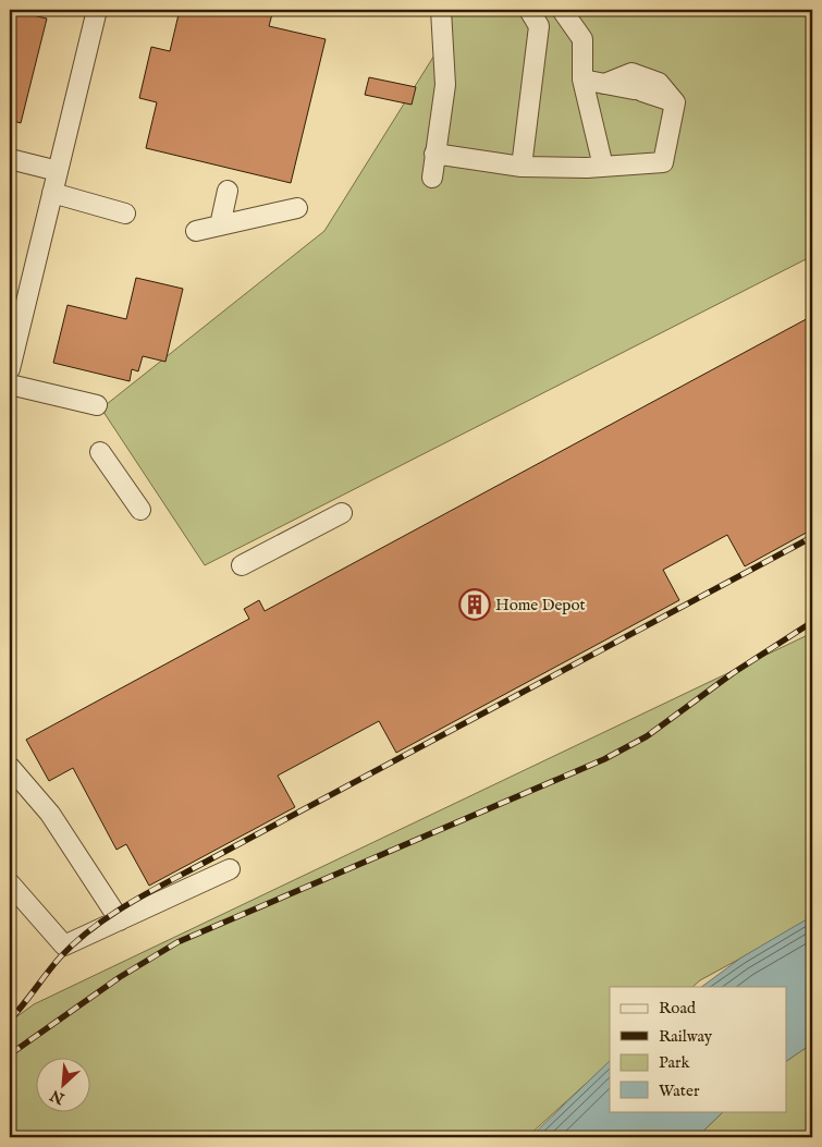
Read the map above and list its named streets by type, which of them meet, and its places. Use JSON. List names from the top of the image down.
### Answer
{
  "places": {
    "building": ["Home Depot"]
  },
  "legend": [
    "Road",
    "Railway",
    "Park",
    "Water"
  ],
  "north": "bottom left"
}
